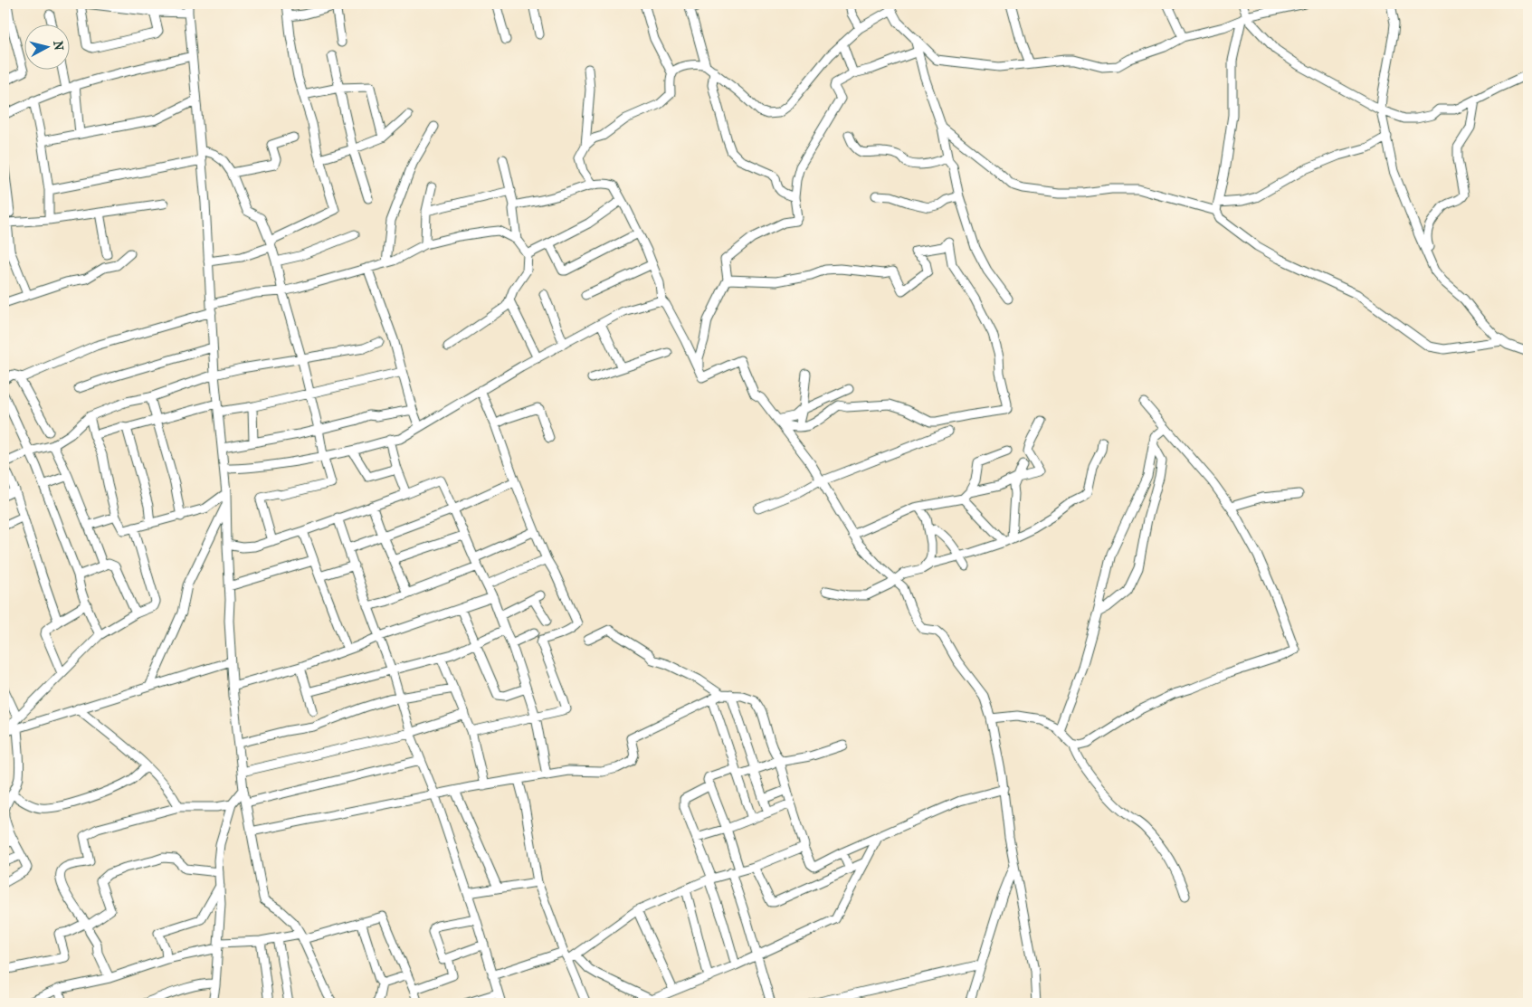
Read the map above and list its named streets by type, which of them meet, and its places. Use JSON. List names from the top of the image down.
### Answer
{
  "north": "right"
}
